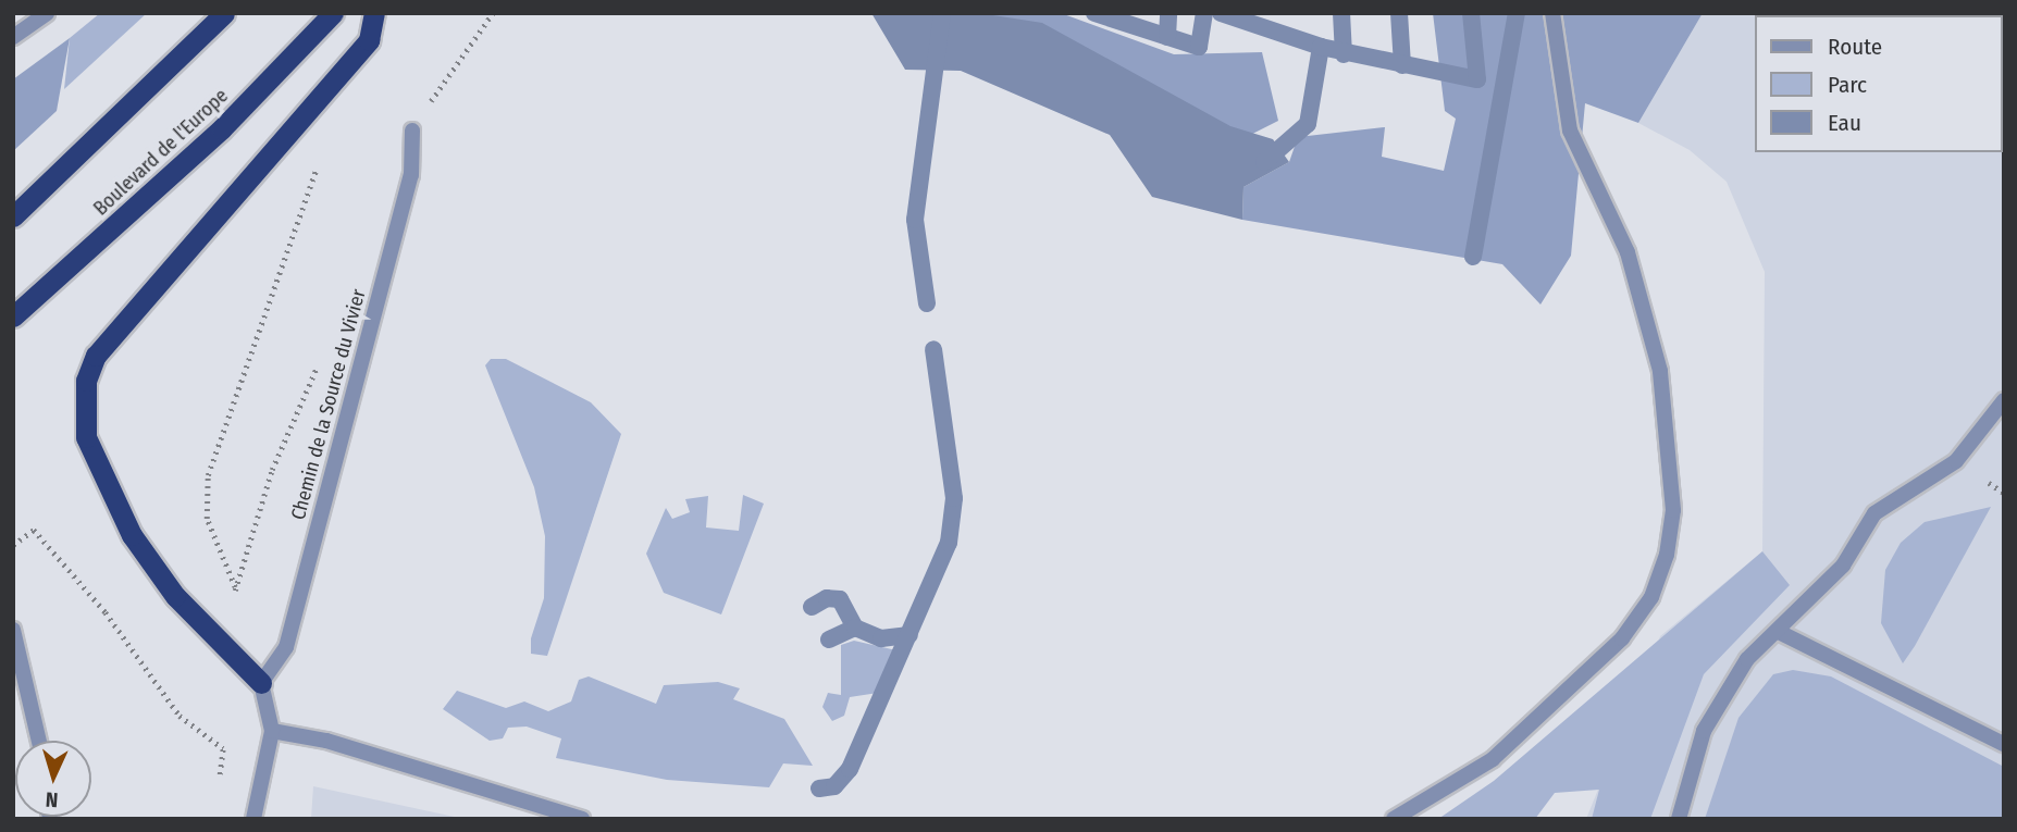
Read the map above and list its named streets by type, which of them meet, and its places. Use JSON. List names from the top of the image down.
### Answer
{
  "streets": {
    "highway": ["Boulevard de l'Europe"],
    "street": ["Chemin de la Source du Vivier"]
  },
  "legend": ["Route", "Parc", "Eau"],
  "north": "bottom"
}
